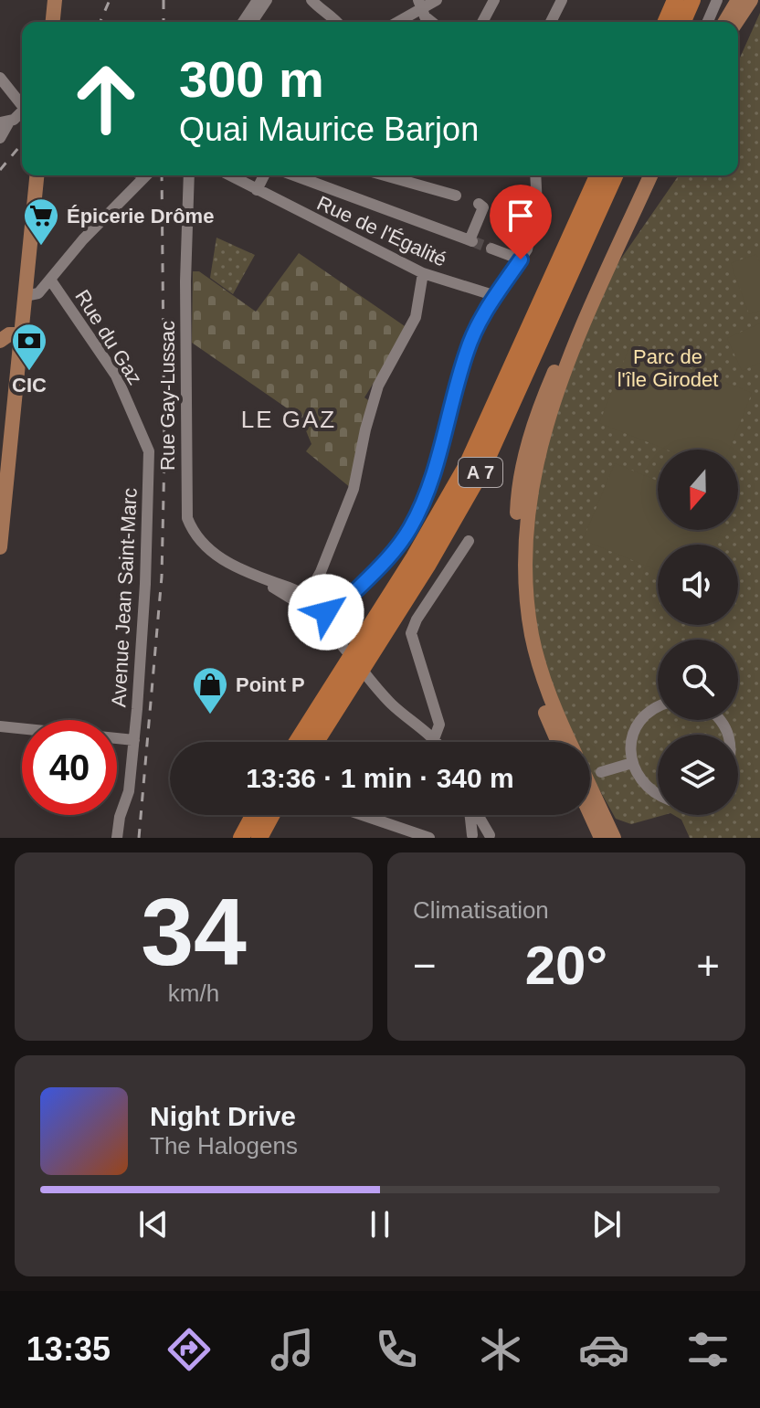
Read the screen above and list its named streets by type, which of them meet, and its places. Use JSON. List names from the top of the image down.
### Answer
{
  "streets": {
    "highway": ["A 7"],
    "street": [
      "Rue de l'Égalité",
      "Rue du Gaz",
      "Rue Gay-Lussac",
      "Avenue Jean Saint-Marc"
    ]
  },
  "crossings": [
    ["Rue du Gaz", "Avenue Jean Saint-Marc"]
  ],
  "districts": ["LE GAZ"],
  "parks": ["Parc de l'île Girodet"],
  "places": {
    "supermarket": ["Épicerie Drôme"],
    "bank": ["CIC"],
    "shop": ["Point P"]
  },
  "north": "bottom",
  "page": {
    "turn": ["300 m", "Quai Maurice Barjon"],
    "limit": "40",
    "trip": "13:36 · 1 min · 340 m",
    "tile": [
      ["34", "km/h"],
      "Climatisation"
    ],
    "heat": ["−", "20°", "+"],
    "song": ["Night Drive", "The Halogens"],
    "tabs": "13:35"
  }
}
